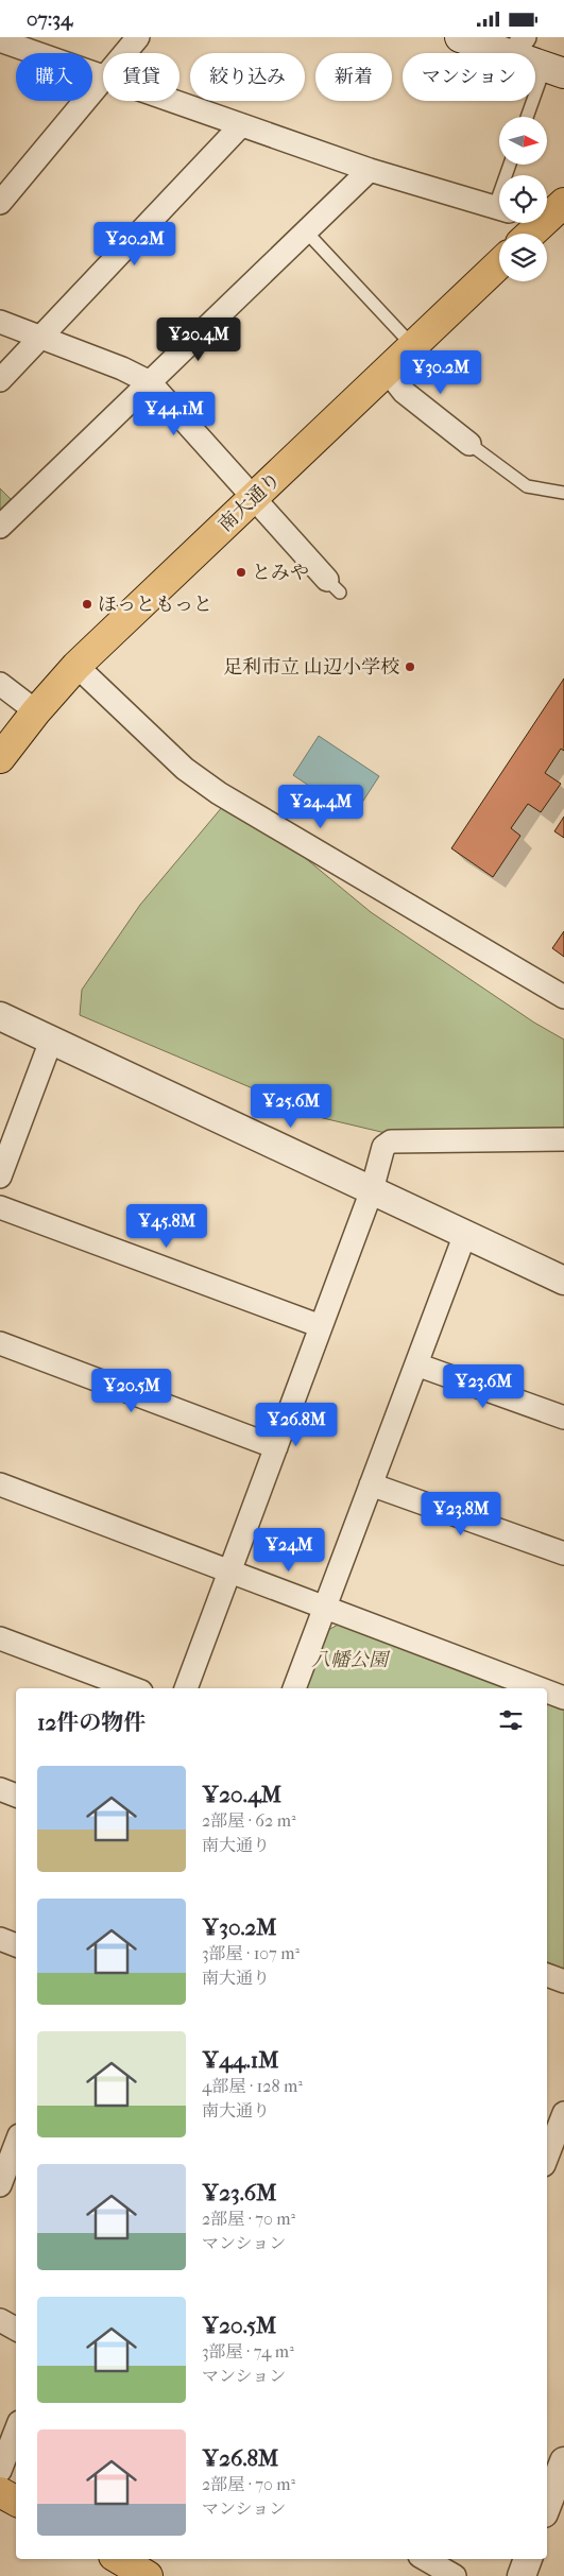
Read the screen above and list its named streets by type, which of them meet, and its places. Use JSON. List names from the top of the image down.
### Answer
{
  "streets": {
    "main road": ["南大通り"]
  },
  "parks": ["八幡公園"],
  "places": ["とみや", "ほっともっと", "足利市立 山辺小学校"],
  "north": "right",
  "page": {
    "status": "07:34",
    "chip": [
      "購入",
      "賃貸",
      "絞り込み",
      "新着",
      "マンション"
    ],
    "price": [
      "¥20.2M",
      "¥20.4M",
      "¥30.2M",
      "¥44.1M",
      "¥24.4M",
      "¥25.6M",
      "¥45.8M",
      "¥23.6M",
      "¥20.5M",
      "¥26.8M",
      "¥23.8M",
      "¥24M"
    ],
    "heading": "12件の物件",
    "list": [
      {
        "name": "¥20.4M",
        "note": "2部屋 · 62 m² · 南大通り"
      },
      {
        "name": "¥30.2M",
        "note": "3部屋 · 107 m² · 南大通り"
      },
      {
        "name": "¥44.1M",
        "note": "4部屋 · 128 m² · 南大通り"
      },
      {
        "name": "¥23.6M",
        "note": "2部屋 · 70 m² · マンション"
      },
      {
        "name": "¥20.5M",
        "note": "3部屋 · 74 m² · マンション"
      },
      {
        "name": "¥26.8M",
        "note": "2部屋 · 70 m² · マンション"
      }
    ]
  }
}
